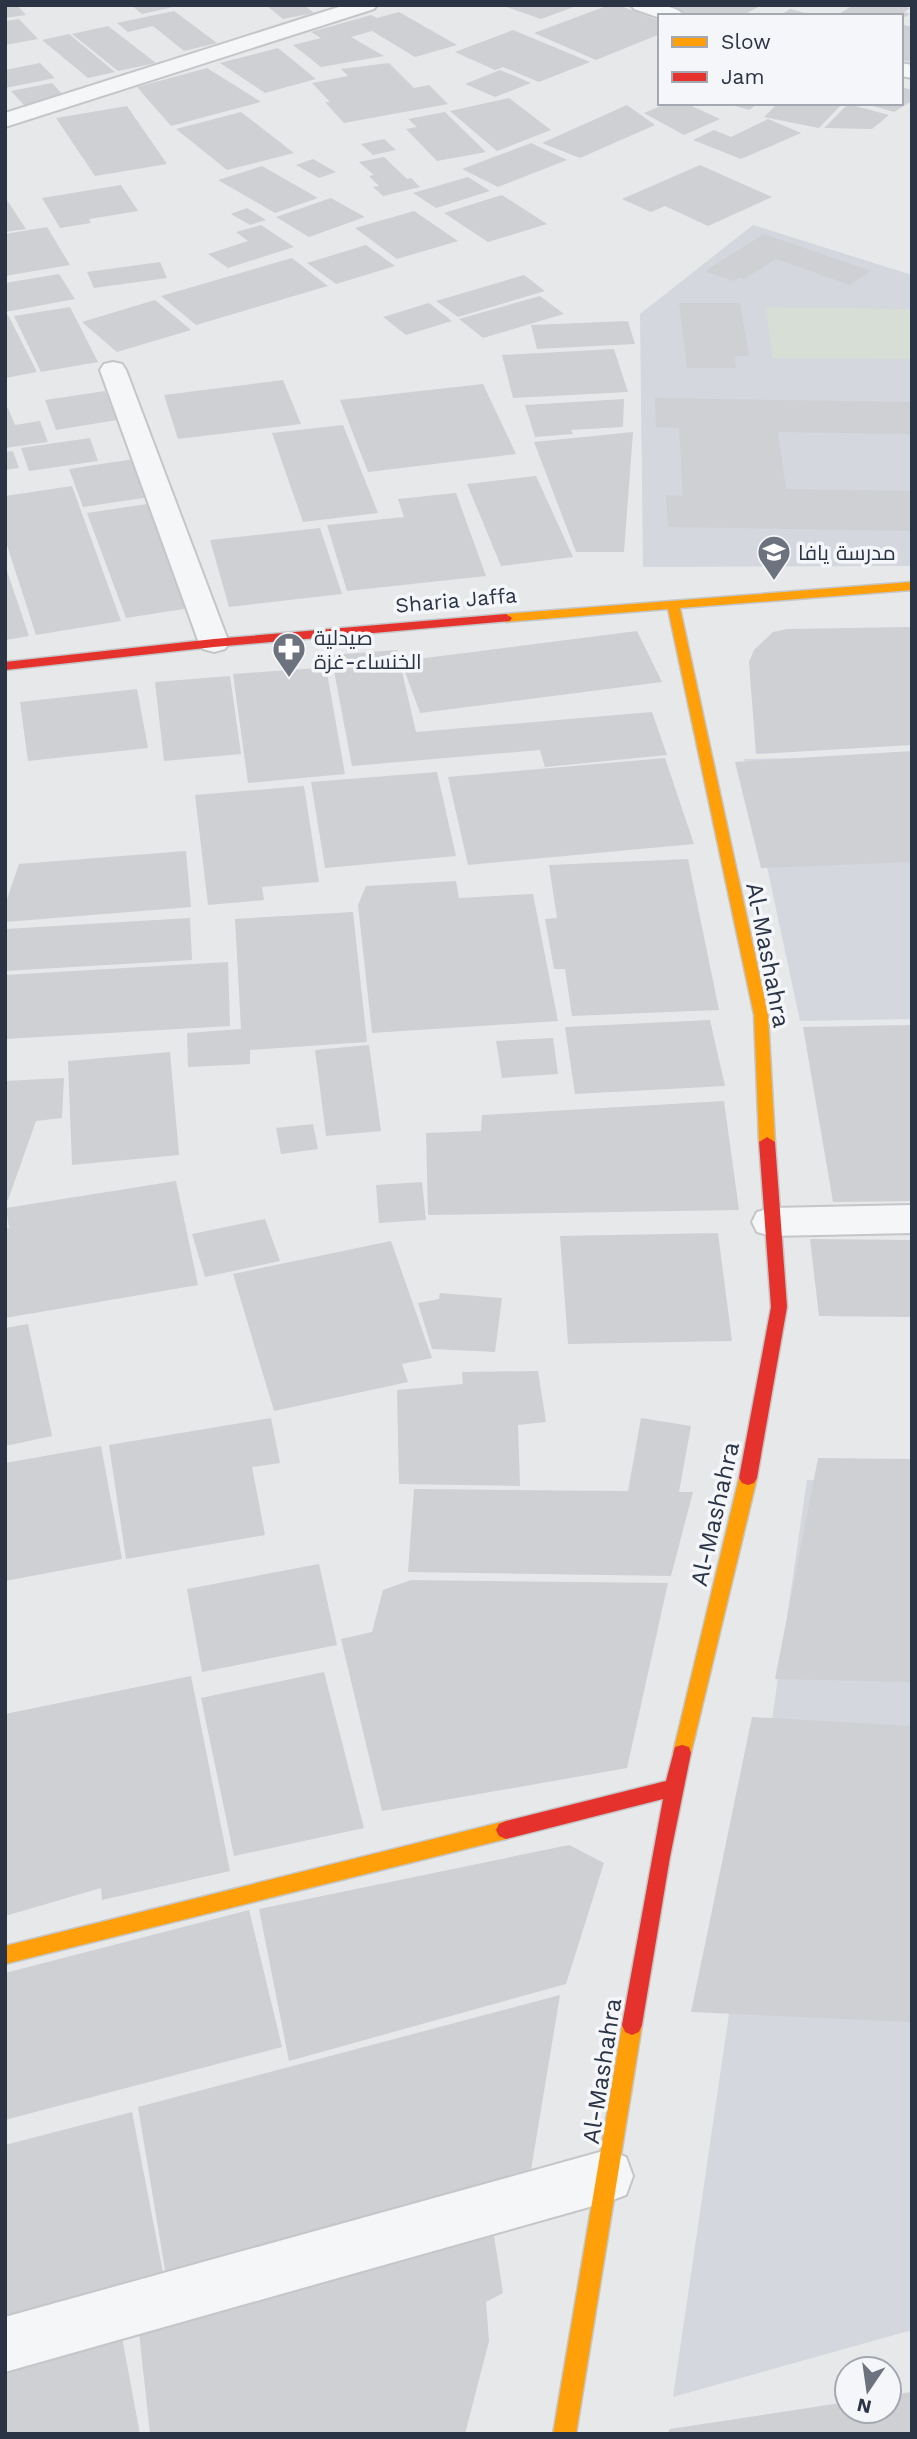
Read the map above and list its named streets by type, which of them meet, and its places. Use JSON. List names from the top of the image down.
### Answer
{
  "streets": {
    "street": ["Sharia Jaffa", "Al-Mashahra"]
  },
  "crossings": [
    ["Sharia Jaffa", "Al-Mashahra"]
  ],
  "places": {
    "school or university": ["مدرسة يافا"],
    "pharmacy": ["صيدلية الخنساء-غزة"]
  },
  "legend": ["Slow", "Jam"],
  "north": "bottom"
}
